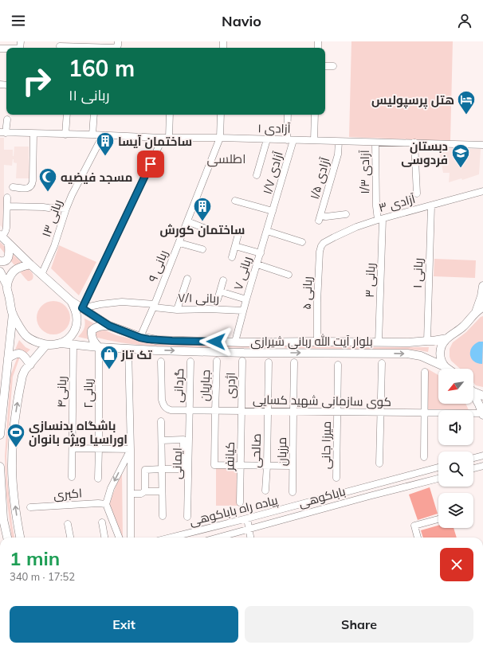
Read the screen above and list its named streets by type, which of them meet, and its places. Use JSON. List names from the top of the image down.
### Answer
{
  "streets": {
    "main road": ["بلوار آیت الله ربانی شیرازی"],
    "street": [
      "آزادی ۱",
      "آزادی ۱/۳",
      "آزادی ۱/۷",
      "آزادی ۱/۵",
      "۳ آزادی",
      "ربانی ۱۳",
      "ربانی ۹",
      "ربانی ۷",
      "ربانی ۱",
      "ربانی ۳",
      "ربانی ۵",
      "ربانی ۷/۱",
      "گردانی",
      "جباریان",
      "اژدری",
      "ربانی۴",
      "ربانی۲",
      "کوی سازمانی شهید کسایی",
      "میرزا جانی",
      "صالحی",
      "مرزبان",
      "کیانفر",
      "ایمانی",
      "اکبری",
      "باباکوهی",
      "پیاده راه باباکوهی"
    ]
  },
  "crossings": [
    ["آزادی ۱", "آزادی ۱/۳"],
    ["آزادی ۱", "آزادی ۱/۷"],
    ["آزادی ۱", "آزادی ۱/۵"],
    ["آزادی ۱", "ربانی ۱۳"],
    ["آزادی ۱", "ربانی ۹"],
    ["آزادی ۱/۳", "۳ آزادی"],
    ["آزادی ۱/۳", "ربانی ۳"],
    ["آزادی ۱/۷", "ربانی ۷"],
    ["۳ آزادی", "ربانی ۱"],
    ["۳ آزادی", "ربانی ۳"],
    ["۳ آزادی", "ربانی ۵"],
    ["ربانی ۱۳", "بلوار آیت الله ربانی شیرازی"],
    ["ربانی ۹", "ربانی ۷/۱"],
    ["ربانی ۹", "بلوار آیت الله ربانی شیرازی"],
    ["ربانی ۷", "ربانی ۷/۱"],
    ["ربانی ۷", "بلوار آیت الله ربانی شیرازی"],
    ["ربانی ۱", "بلوار آیت الله ربانی شیرازی"],
    ["ربانی ۳", "بلوار آیت الله ربانی شیرازی"],
    ["ربانی ۵", "بلوار آیت الله ربانی شیرازی"],
    ["ربانی ۷/۱", "بلوار آیت الله ربانی شیرازی"],
    ["بلوار آیت الله ربانی شیرازی", "ربانی۴"],
    ["بلوار آیت الله ربانی شیرازی", "ربانی۲"],
    ["گردانی", "کوی سازمانی شهید کسایی"],
    ["گردانی", "ایمانی"],
    ["جباریان", "کوی سازمانی شهید کسایی"],
    ["جباریان", "کیانفر"],
    ["اژدری", "کوی سازمانی شهید کسایی"],
    ["اژدری", "کیانفر"],
    ["کوی سازمانی شهید کسایی", "میرزا جانی"],
    ["کوی سازمانی شهید کسایی", "صالحی"],
    ["کوی سازمانی شهید کسایی", "مرزبان"],
    ["کوی سازمانی شهید کسایی", "کیانفر"],
    ["کوی سازمانی شهید کسایی", "ایمانی"]
  ],
  "districts": ["اطلسی"],
  "places": {
    "hotel": ["هتل پرسپولیس"],
    "building": ["ساختمان آیسا", "ساختمان کورش"],
    "school or university": ["دبستان فردوسی"],
    "mosque": ["مسجد فیضیه"],
    "shop": ["تک تاز"],
    "sports": ["باشگاه بدنسازی اوراسیا ویژه بانوان"]
  },
  "north": "bottom left",
  "page": {
    "header": "Navio",
    "turn": ["160 m", "ربانی ۱۱"],
    "heading": ["1 min", "340 m · 17:52"],
    "buttons": ["Exit", "Share"]
  }
}
